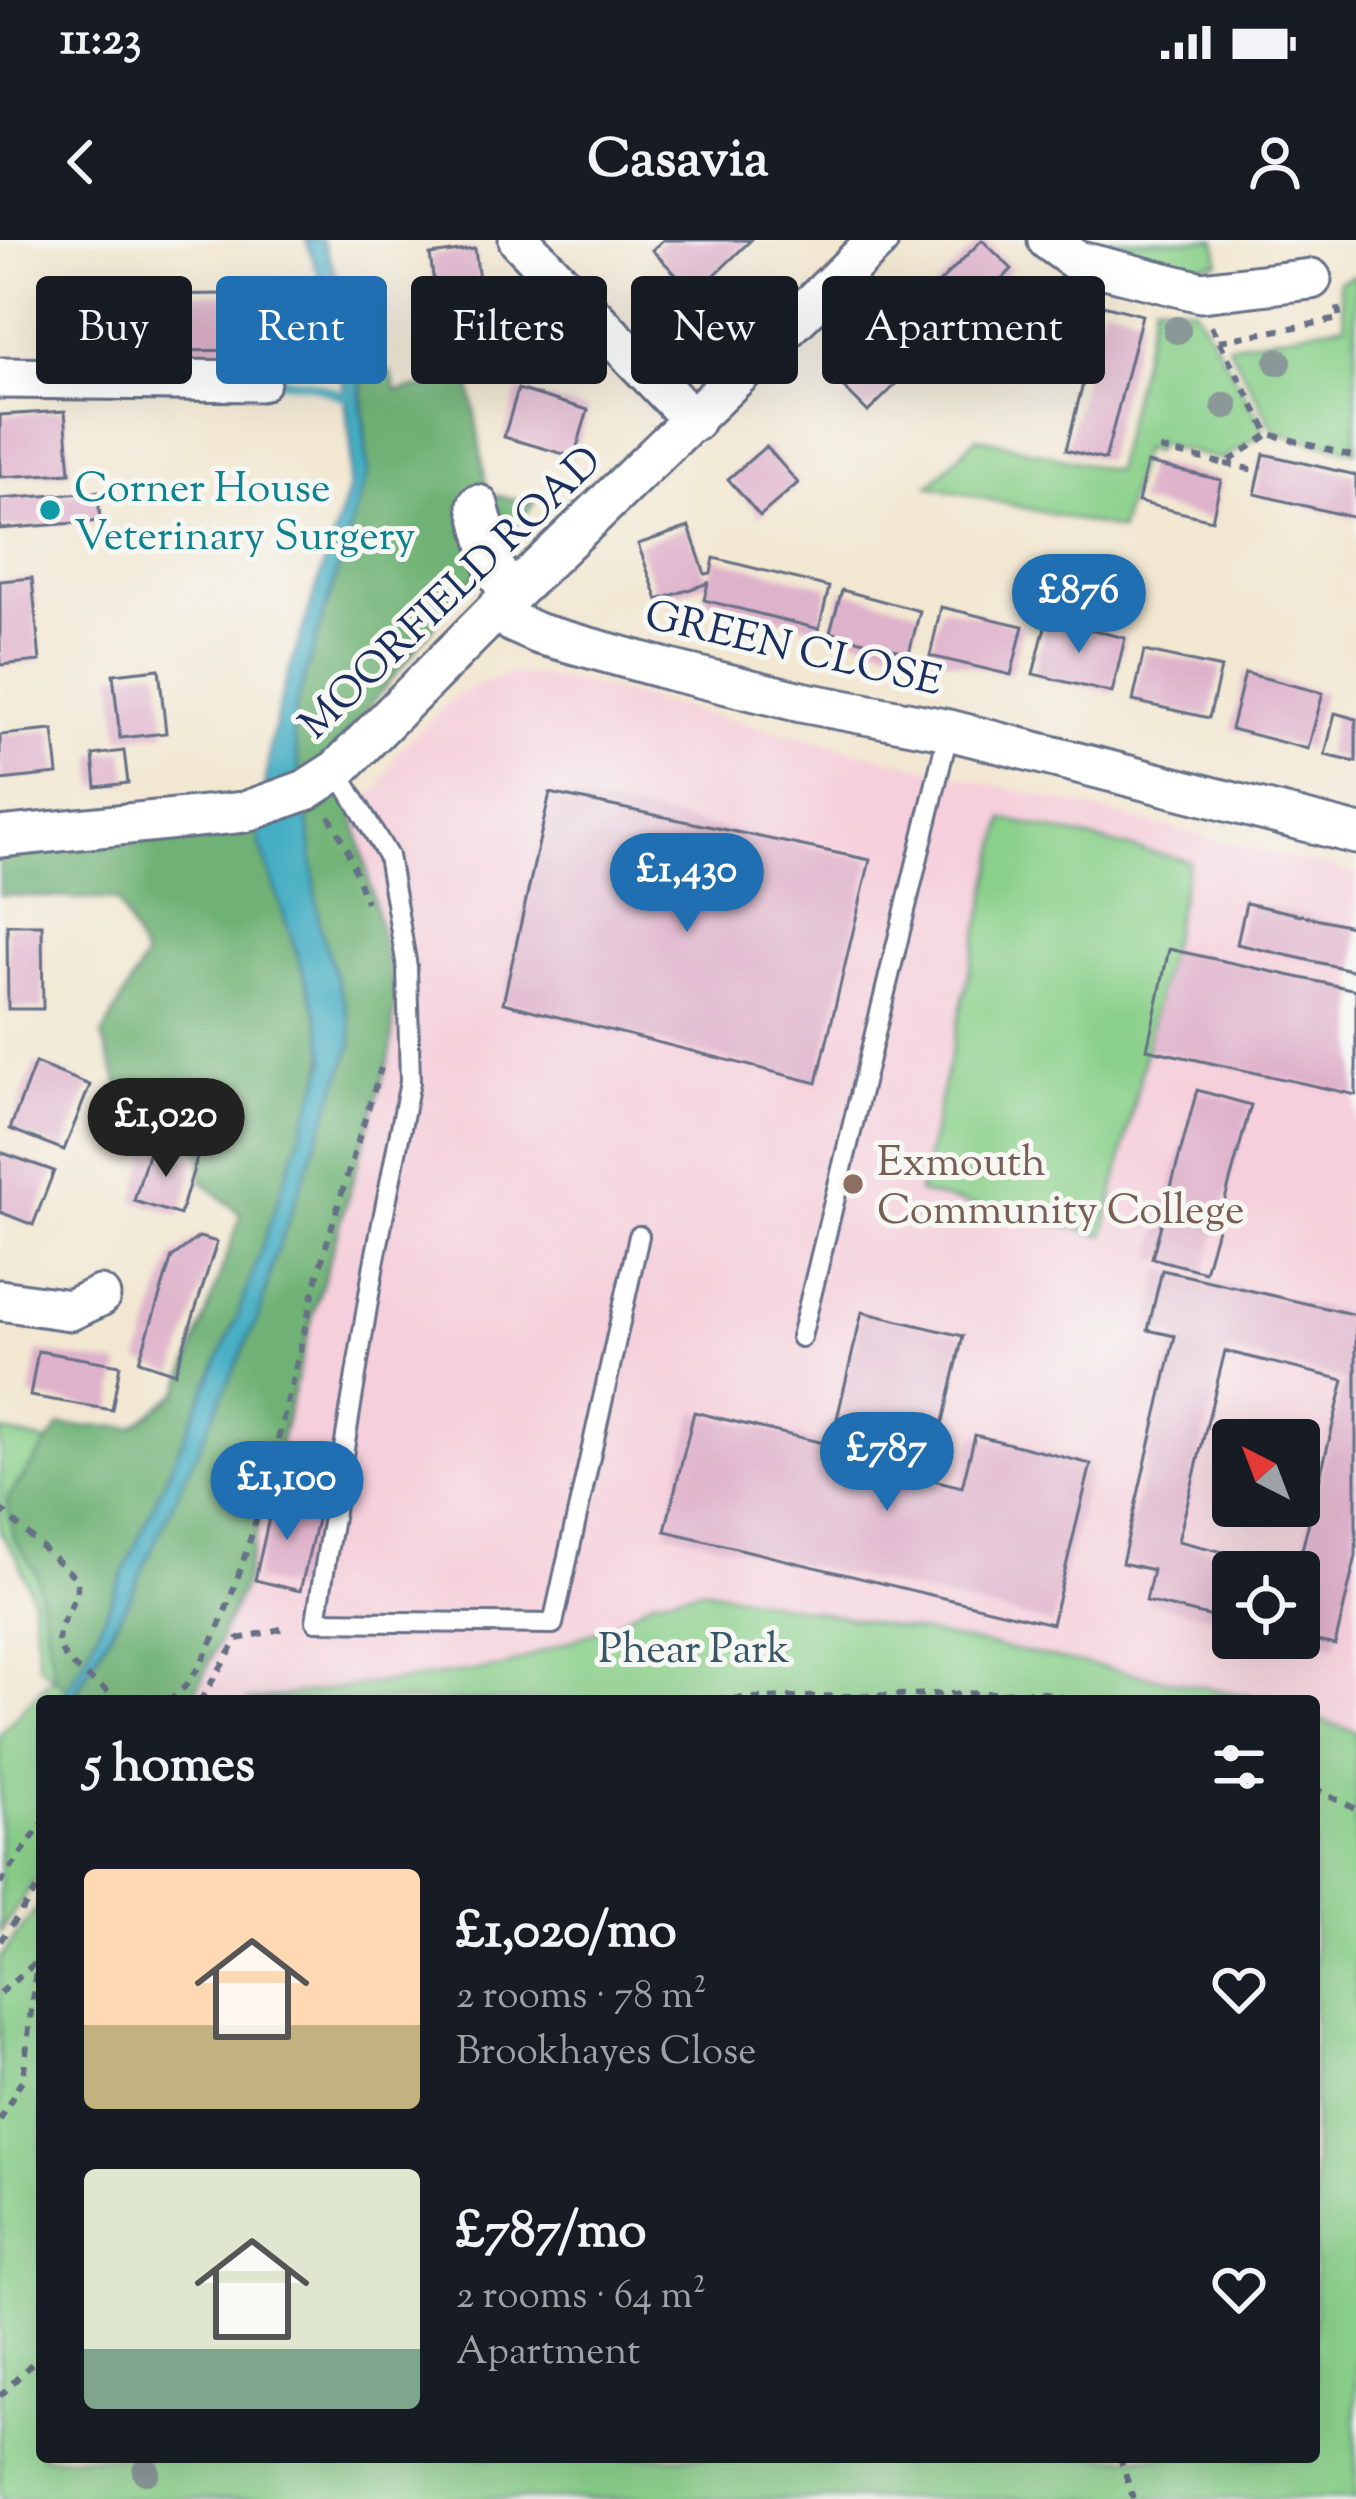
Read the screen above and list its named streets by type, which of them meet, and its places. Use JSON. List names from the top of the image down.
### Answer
{
  "streets": {
    "street": ["MOORFIELD ROAD", "GREEN CLOSE"]
  },
  "crossings": [
    ["MOORFIELD ROAD", "GREEN CLOSE"]
  ],
  "parks": ["Phear Park"],
  "places": ["Corner House Veterinary Surgery", "Exmouth Community College"],
  "north": "top left",
  "page": {
    "status": "11:23",
    "header": "Casavia",
    "chip": [
      "Buy",
      "Rent",
      "Filters",
      "New",
      "Apartment"
    ],
    "price": [
      "£876",
      "£1,430",
      "£1,020",
      "£787",
      "£1,100"
    ],
    "heading": "5 homes",
    "list": [
      {
        "name": "£1,020/mo",
        "note": "2 rooms · 78 m² · Brookhayes Close"
      },
      {
        "name": "£787/mo",
        "note": "2 rooms · 64 m² · Apartment"
      }
    ]
  }
}
